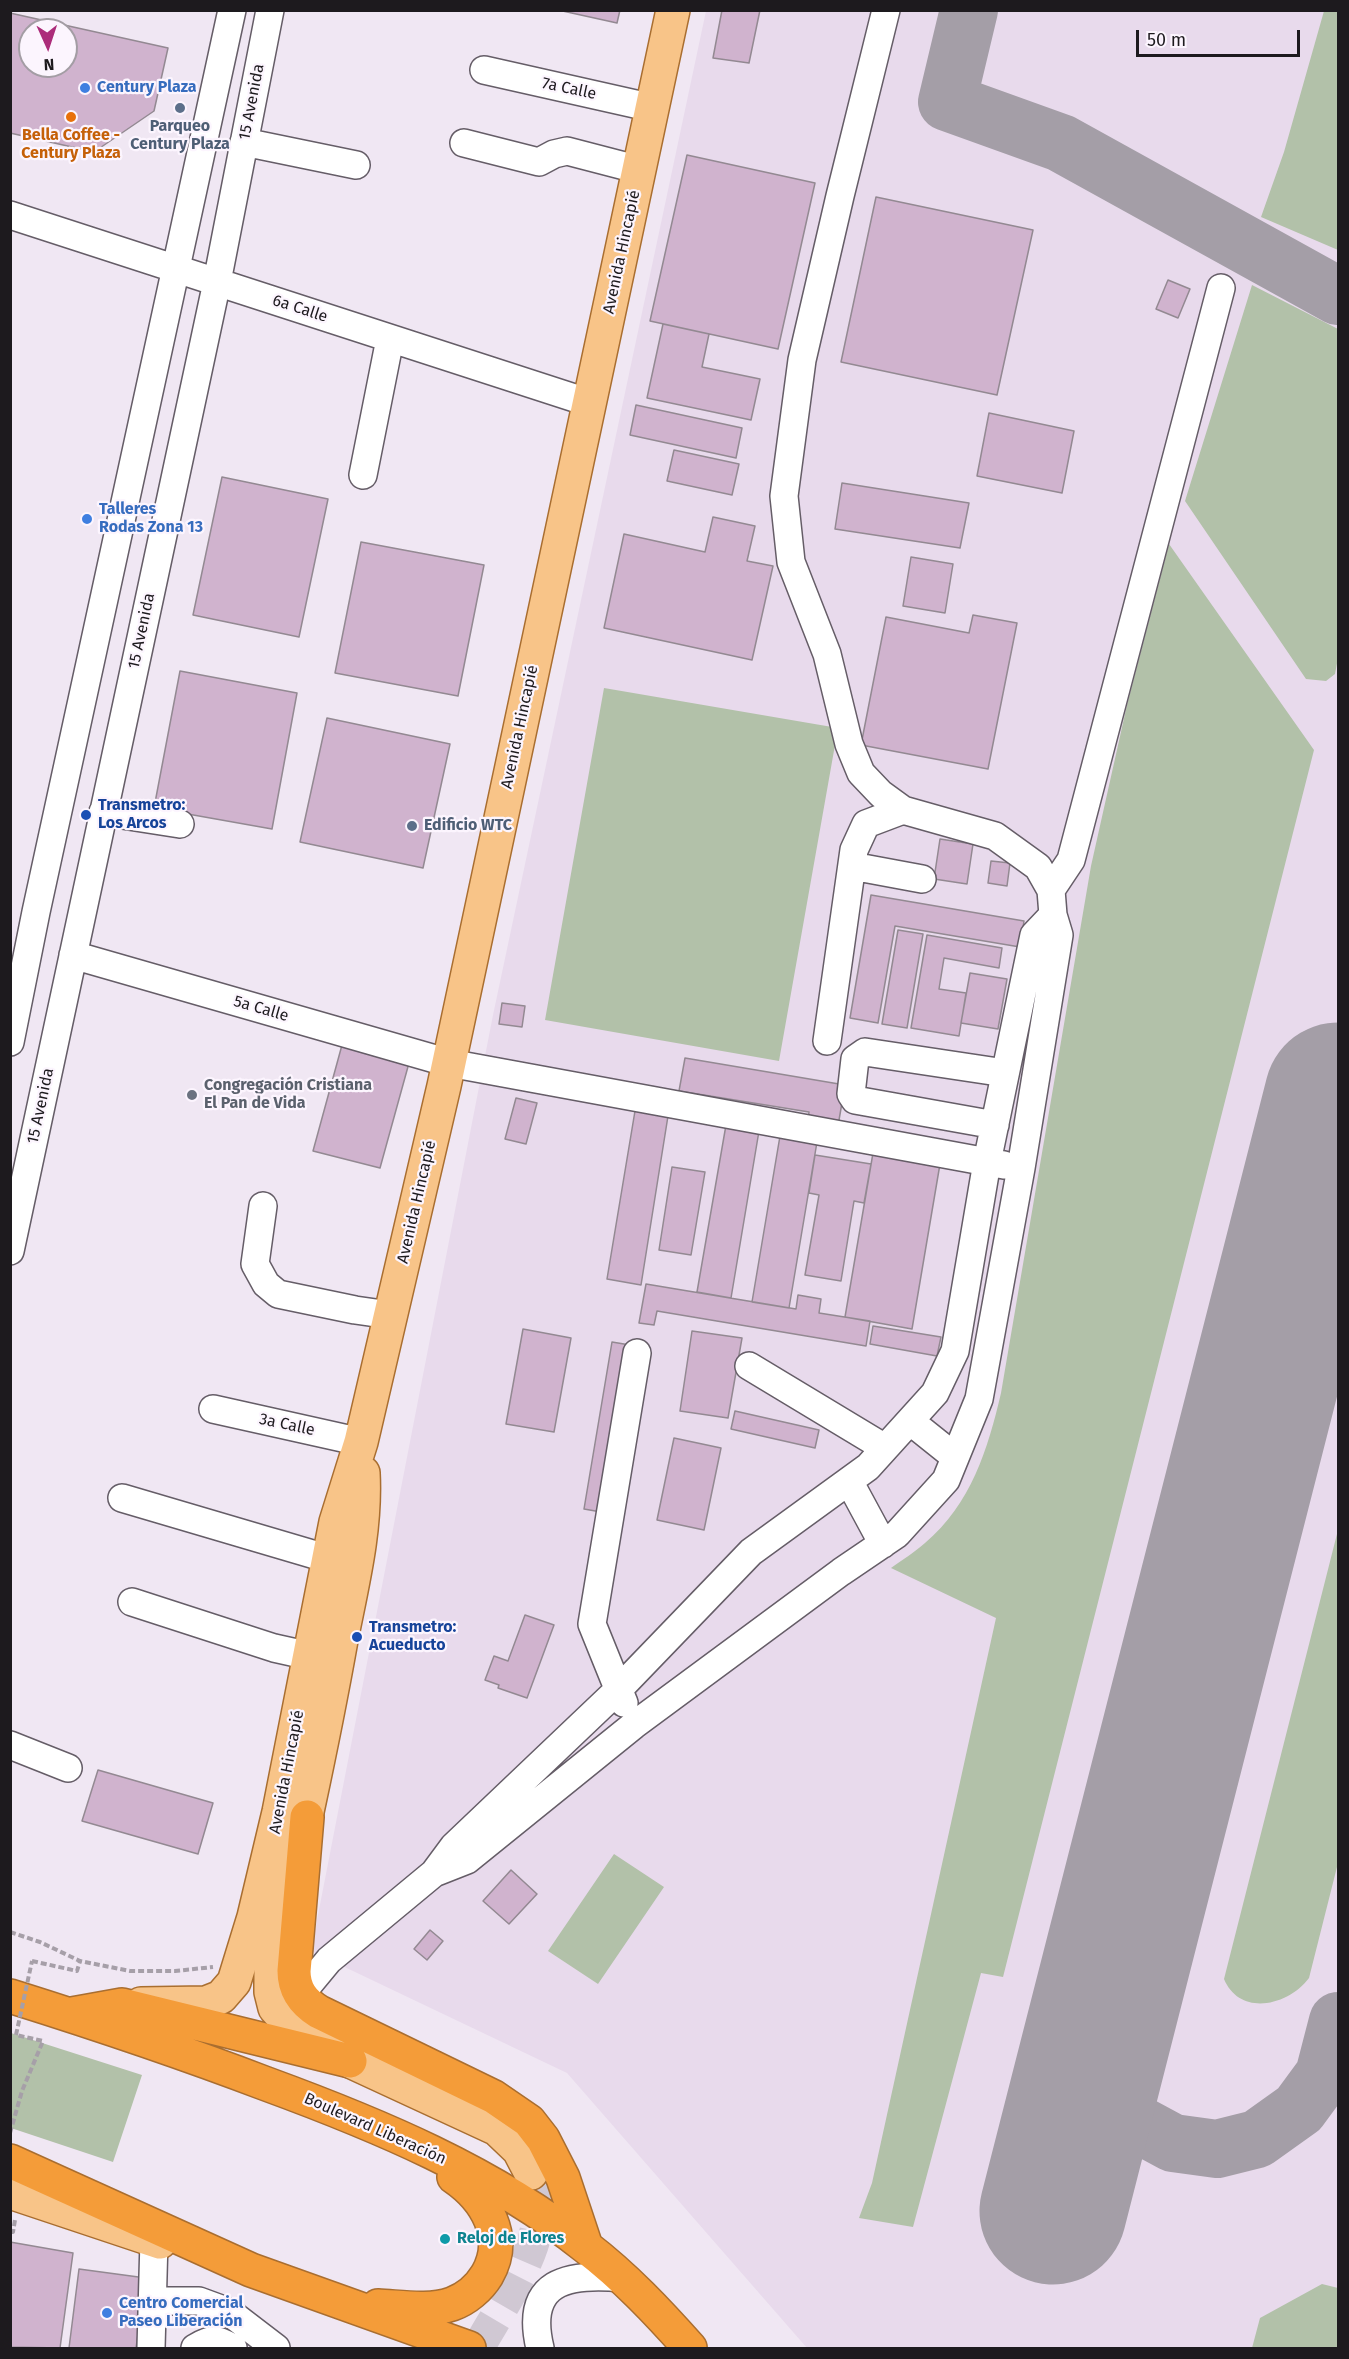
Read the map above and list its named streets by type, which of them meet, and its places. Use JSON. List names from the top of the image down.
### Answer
{
  "streets": {
    "highway": ["Boulevard Liberación"],
    "main road": ["Avenida Hincapié"],
    "street": [
      "7a Calle",
      "15 Avenida",
      "6a Calle",
      "5a Calle",
      "3a Calle"
    ]
  },
  "crossings": [
    ["7a Calle", "Avenida Hincapié"],
    ["15 Avenida", "6a Calle"],
    ["15 Avenida", "5a Calle"],
    ["Avenida Hincapié", "6a Calle"],
    ["Avenida Hincapié", "5a Calle"],
    ["Avenida Hincapié", "3a Calle"]
  ],
  "places": [
    "Century Plaza",
    "Parqueo Century Plaza",
    "Bella Coffee - Century Plaza",
    "Talleres Rodas Zona 13",
    "Transmetro: Los Arcos",
    "Edificio WTC",
    "Congregación Cristiana El Pan de Vida",
    "Transmetro: Acueducto",
    "Reloj de Flores",
    "Centro Comercial Paseo Liberación"
  ],
  "scale_bar": "50 m",
  "north": "bottom"
}
